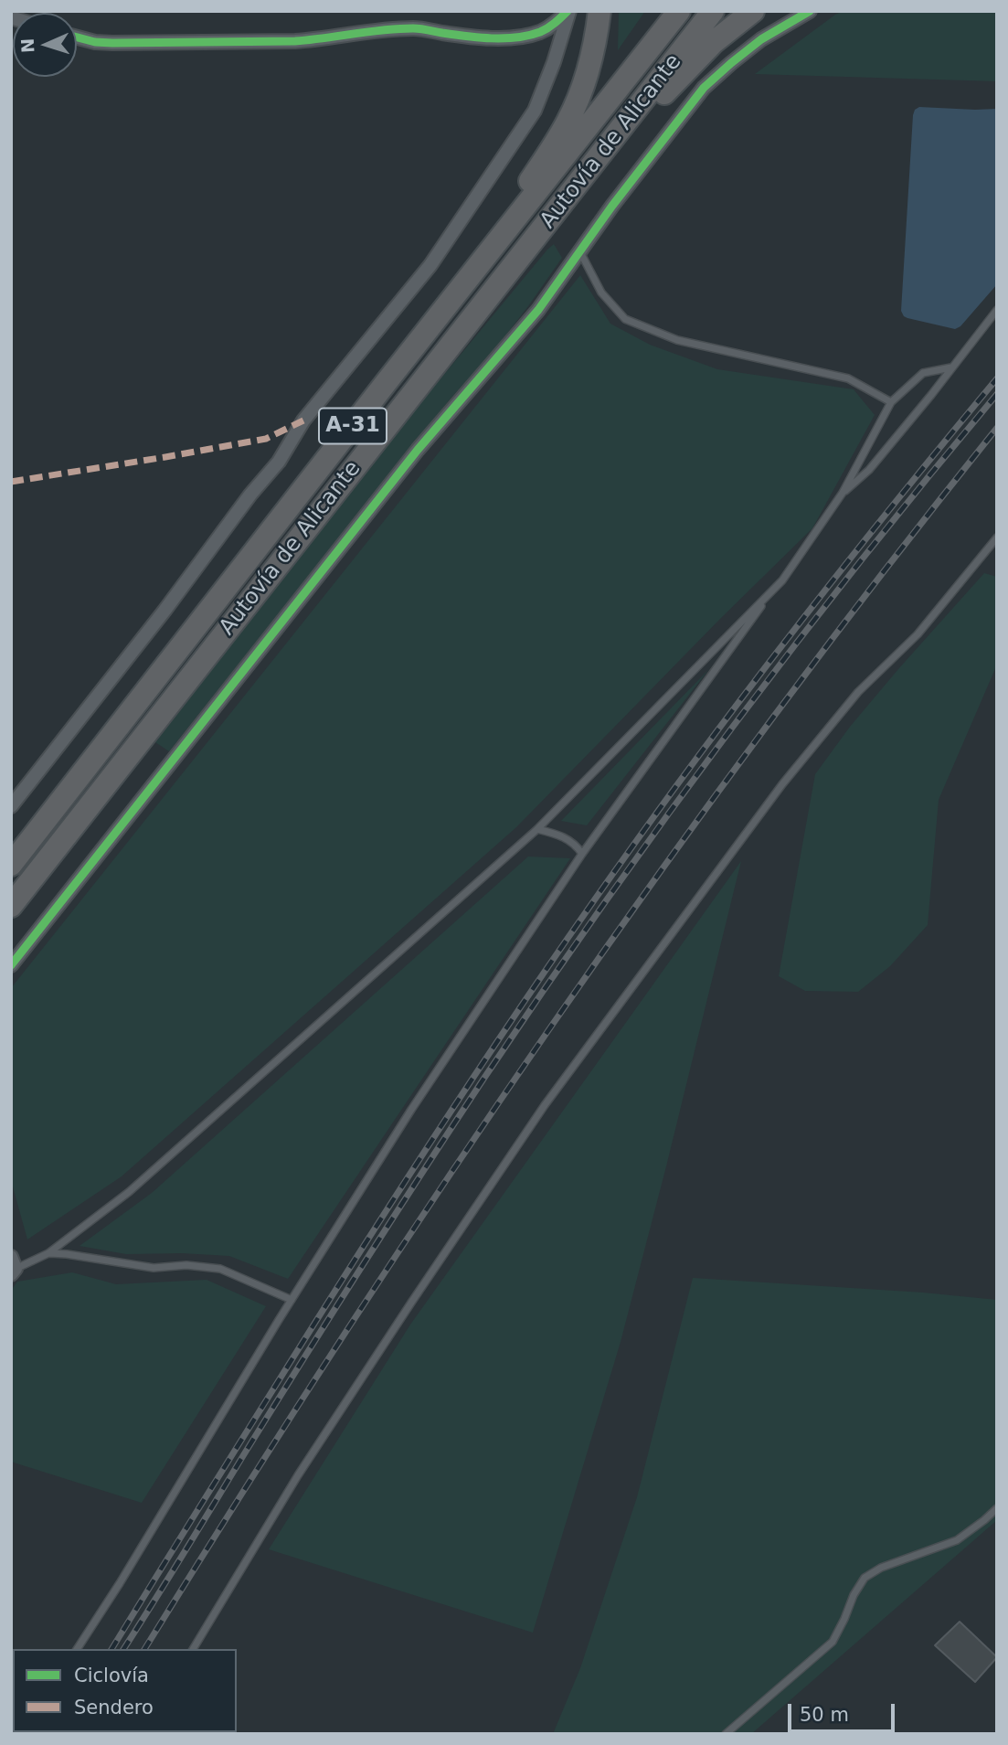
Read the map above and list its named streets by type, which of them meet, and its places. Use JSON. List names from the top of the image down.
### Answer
{
  "streets": {
    "highway": ["Autovía de Alicante", "A-31"]
  },
  "legend": ["Ciclovía", "Sendero"],
  "scale_bar": "50 m",
  "north": "left"
}
